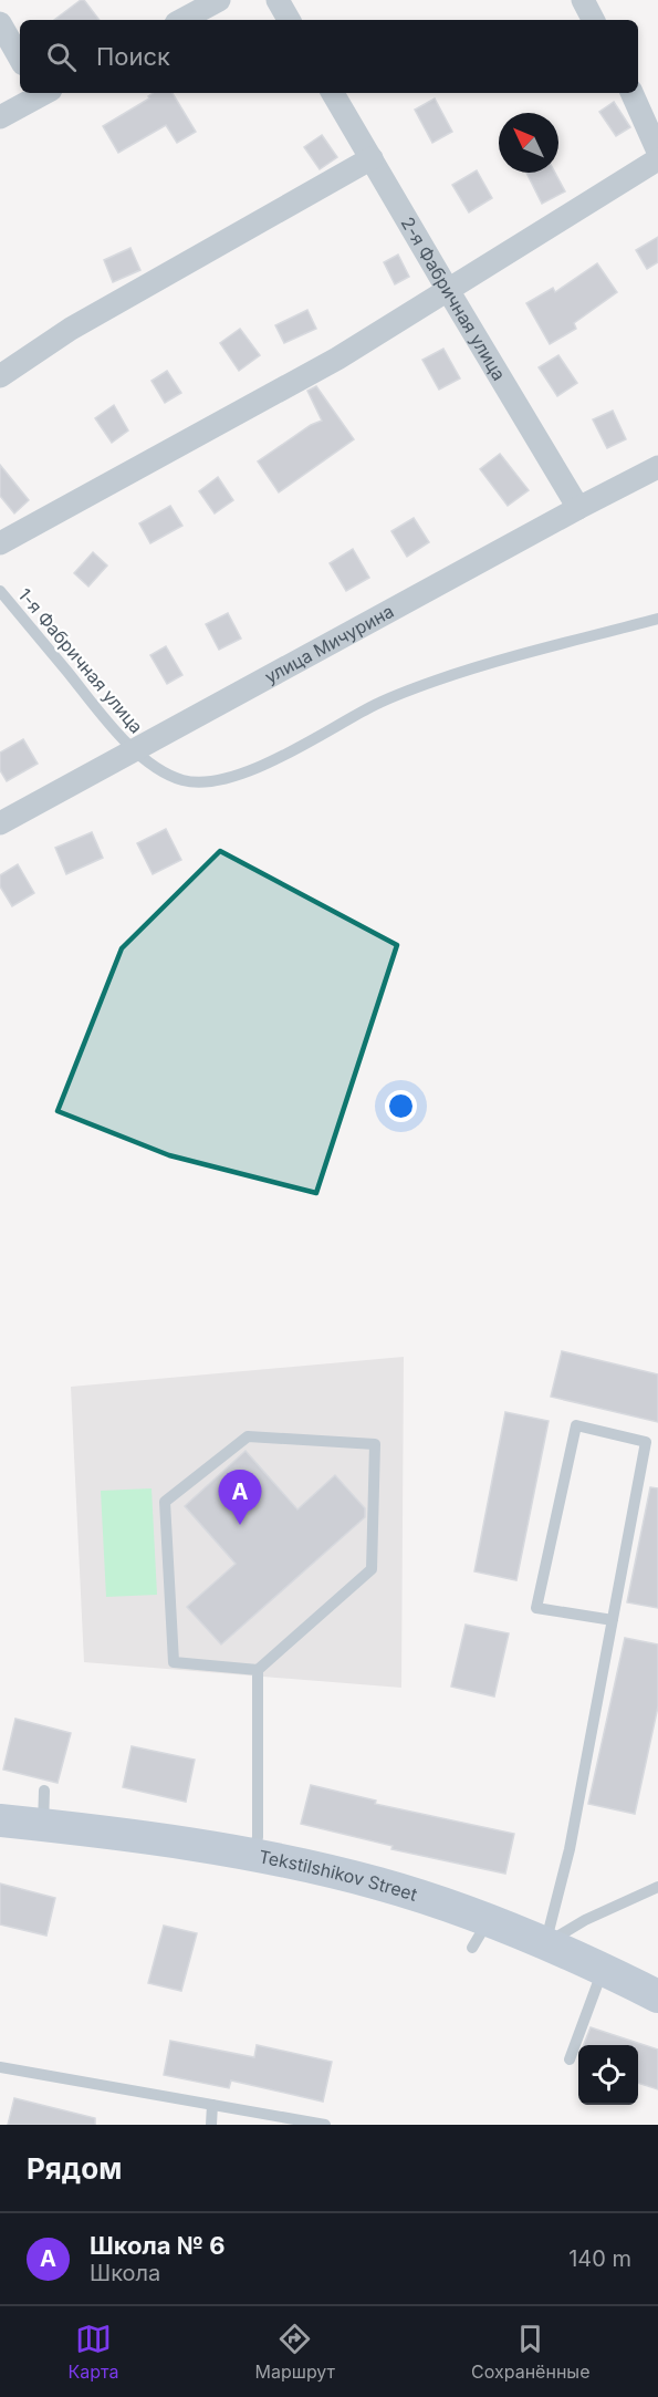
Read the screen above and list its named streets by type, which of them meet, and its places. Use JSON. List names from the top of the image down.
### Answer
{
  "streets": {
    "main road": ["Tekstilshikov Street"],
    "street": ["2-я Фабричная улица", "улица Мичурина"],
    "lane": ["1-я Фабричная улица"]
  },
  "crossings": [
    ["2-я Фабричная улица", "улица Мичурина"],
    ["улица Мичурина", "1-я Фабричная улица"]
  ],
  "north": "top left",
  "page": {
    "search": "Поиск",
    "pins": "A",
    "heading": "Рядом",
    "list": [
      {
        "mark": "A",
        "name": "Школа № 6",
        "note": "Школа",
        "value": "140 m"
      }
    ],
    "nav": ["Карта", "Маршрут", "Сохранённые"]
  }
}
